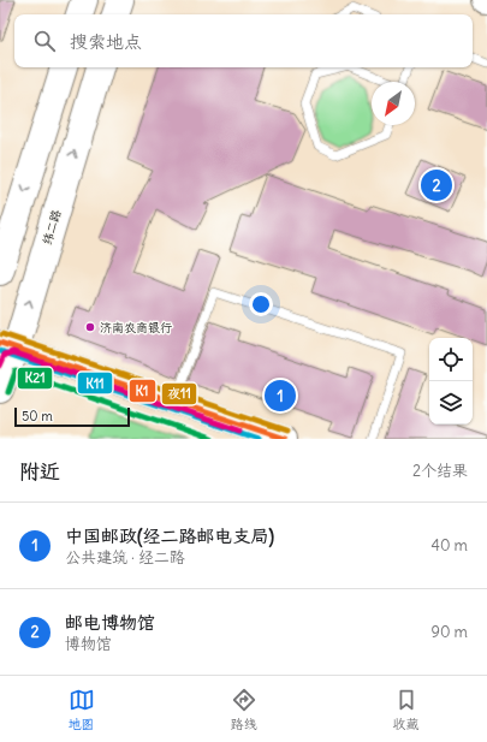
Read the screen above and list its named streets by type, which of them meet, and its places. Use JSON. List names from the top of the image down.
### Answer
{
  "streets": {
    "highway": ["纬二路"]
  },
  "places": ["济南农商银行"],
  "lines": [
    "transit line 夜11",
    "transit line K1",
    "transit line K11",
    "transit line K21"
  ],
  "scale_bar": "50 m",
  "north": "bottom left",
  "page": {
    "search": "搜索地点",
    "pins": ["2", "1"],
    "scale": "50 m",
    "heading": ["附近", "2个结果"],
    "list": [
      {
        "mark": "1",
        "name": "中国邮政(经二路邮电支局)",
        "note": "公共建筑 · 经二路",
        "value": "40 m"
      },
      {
        "mark": "2",
        "name": "邮电博物馆",
        "note": "博物馆",
        "value": "90 m"
      }
    ],
    "nav": ["地图", "路线", "收藏"]
  }
}
